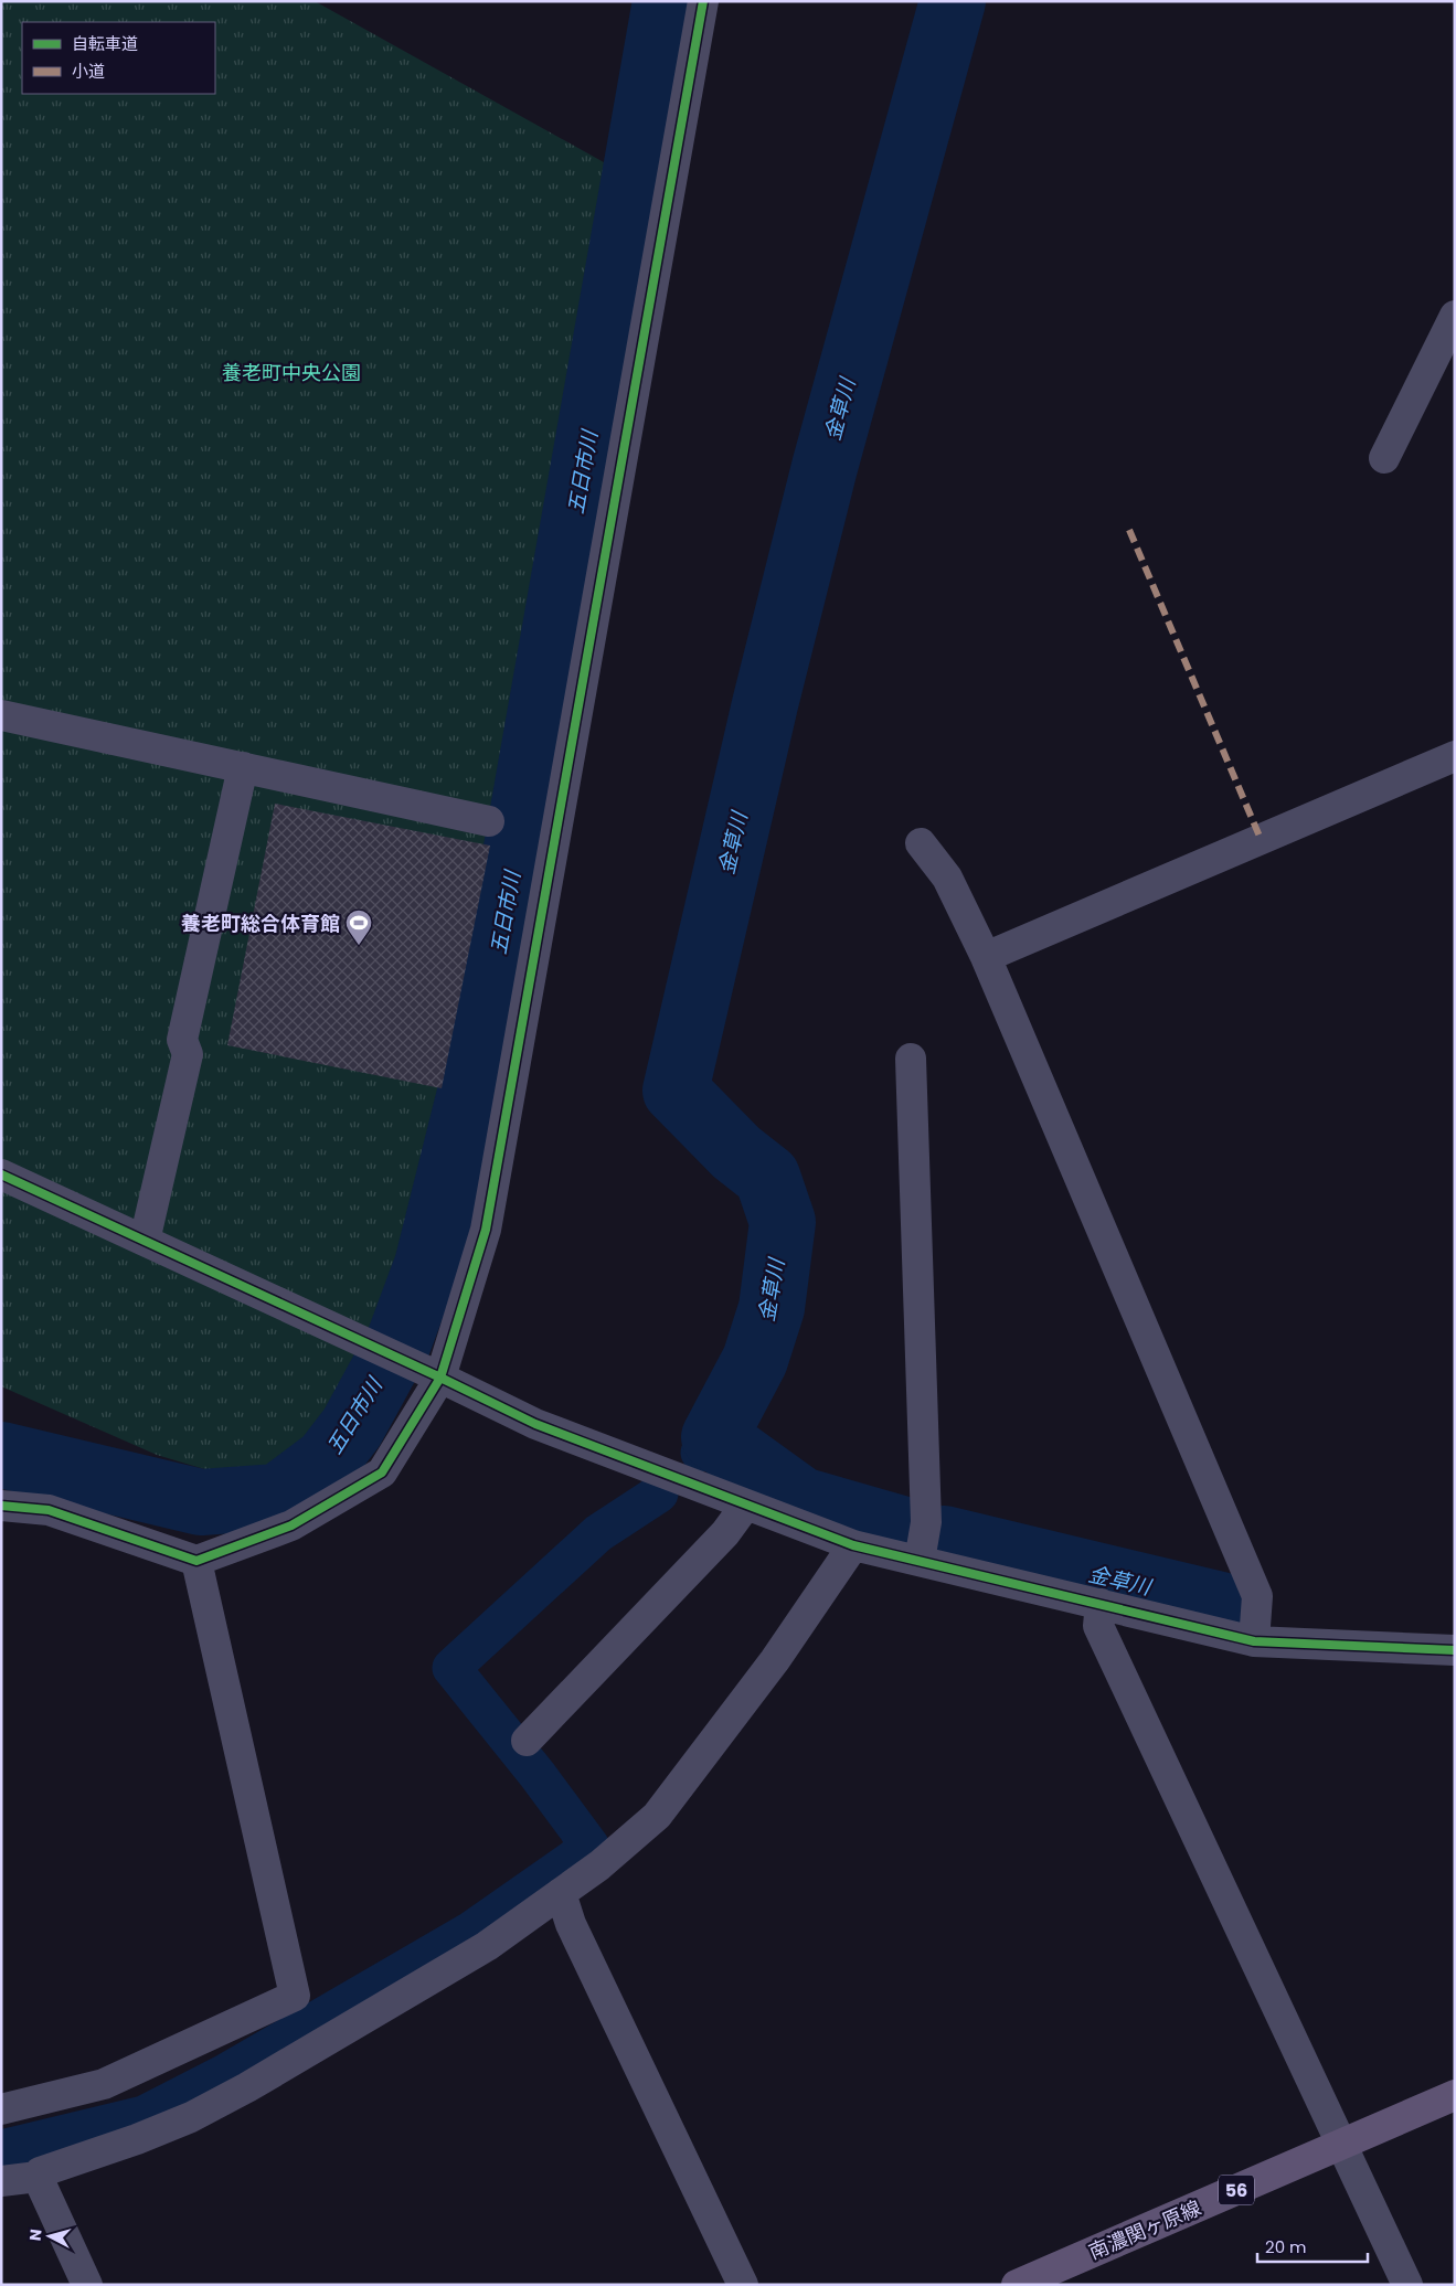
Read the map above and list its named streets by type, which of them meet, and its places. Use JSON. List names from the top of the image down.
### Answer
{
  "streets": {
    "main road": ["56", "南濃関ヶ原線"]
  },
  "water": ["金草川", "五日市川"],
  "parks": ["養老町中央公園"],
  "places": {
    "sports": ["養老町総合体育館"]
  },
  "legend": ["自転車道", "小道"],
  "scale_bar": "20 m",
  "north": "left"
}
